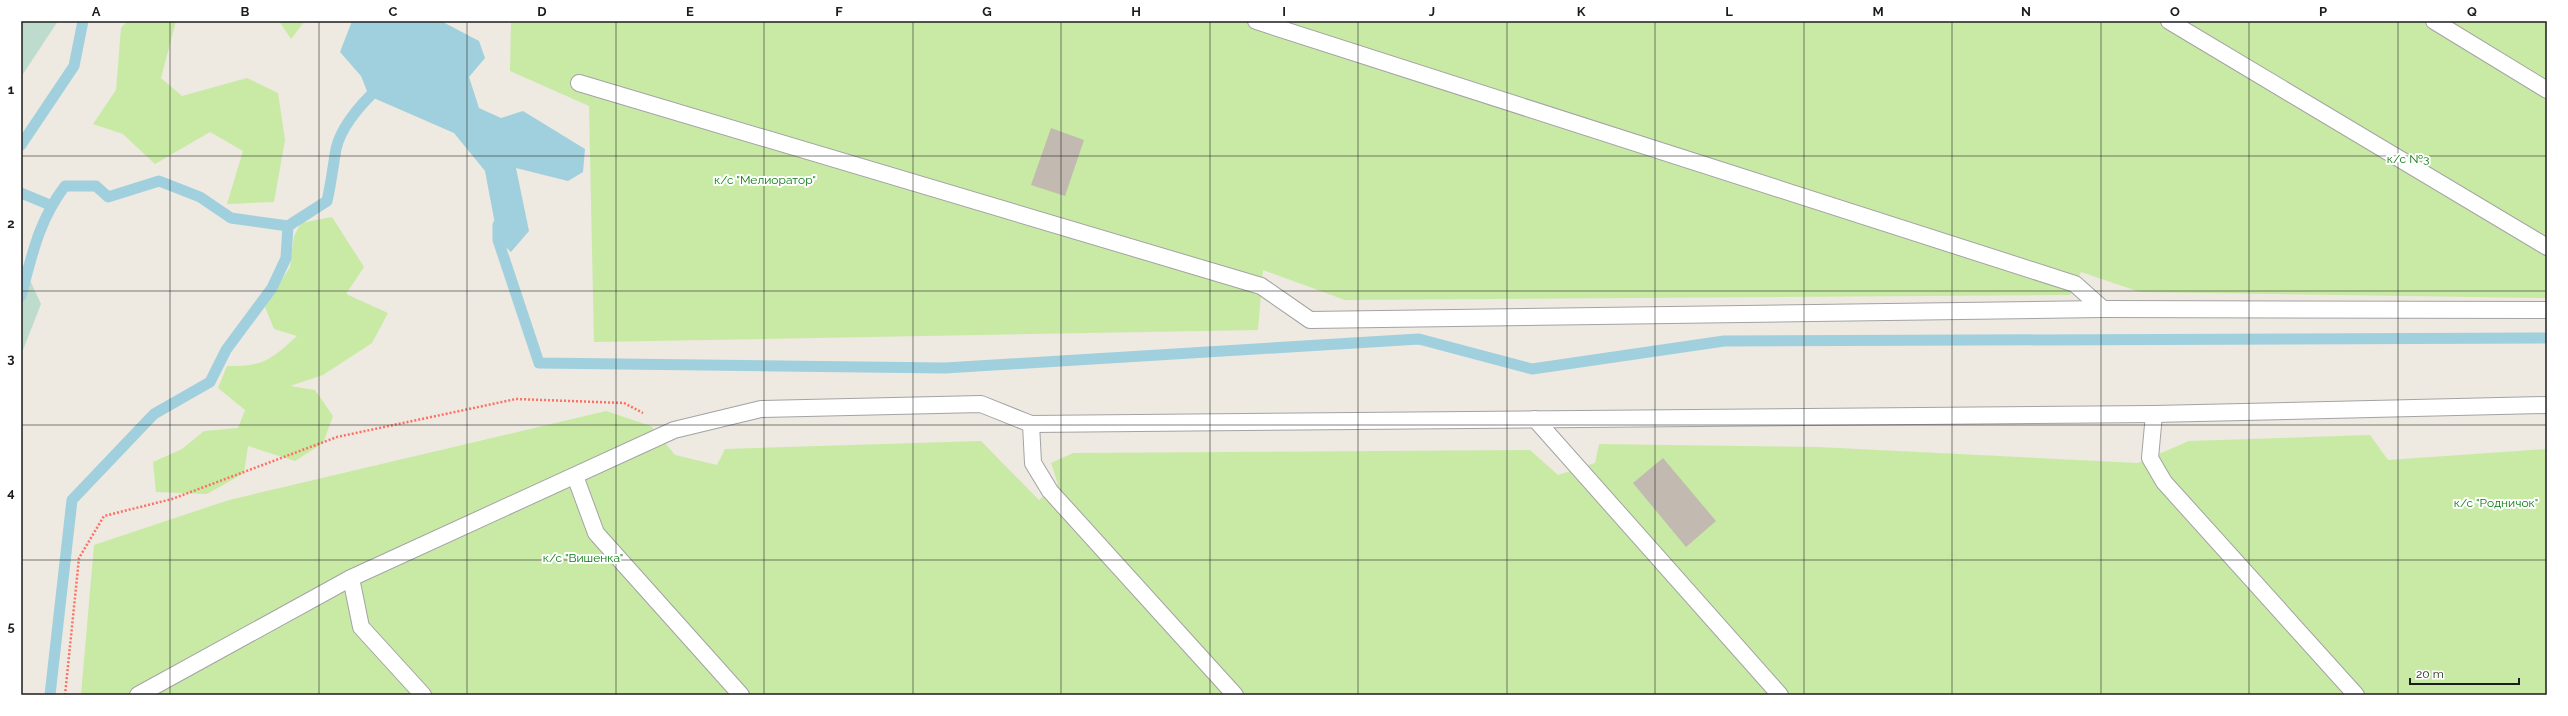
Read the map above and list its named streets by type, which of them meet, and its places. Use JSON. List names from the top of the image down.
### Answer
{
  "parks": [
    "к/с №3",
    "к/с \"Мелиоратор\"",
    "к/с \"Родничок\"",
    "к/с \"Вишенка\""
  ],
  "scale_bar": "20 m",
  "grid": {
    "columns": [
      "A",
      "B",
      "C",
      "D",
      "E",
      "F",
      "G",
      "H",
      "I",
      "J",
      "K",
      "L",
      "M",
      "N",
      "O",
      "P",
      "Q"
    ],
    "rows": [
      "1",
      "2",
      "3",
      "4",
      "5"
    ]
  }
}
